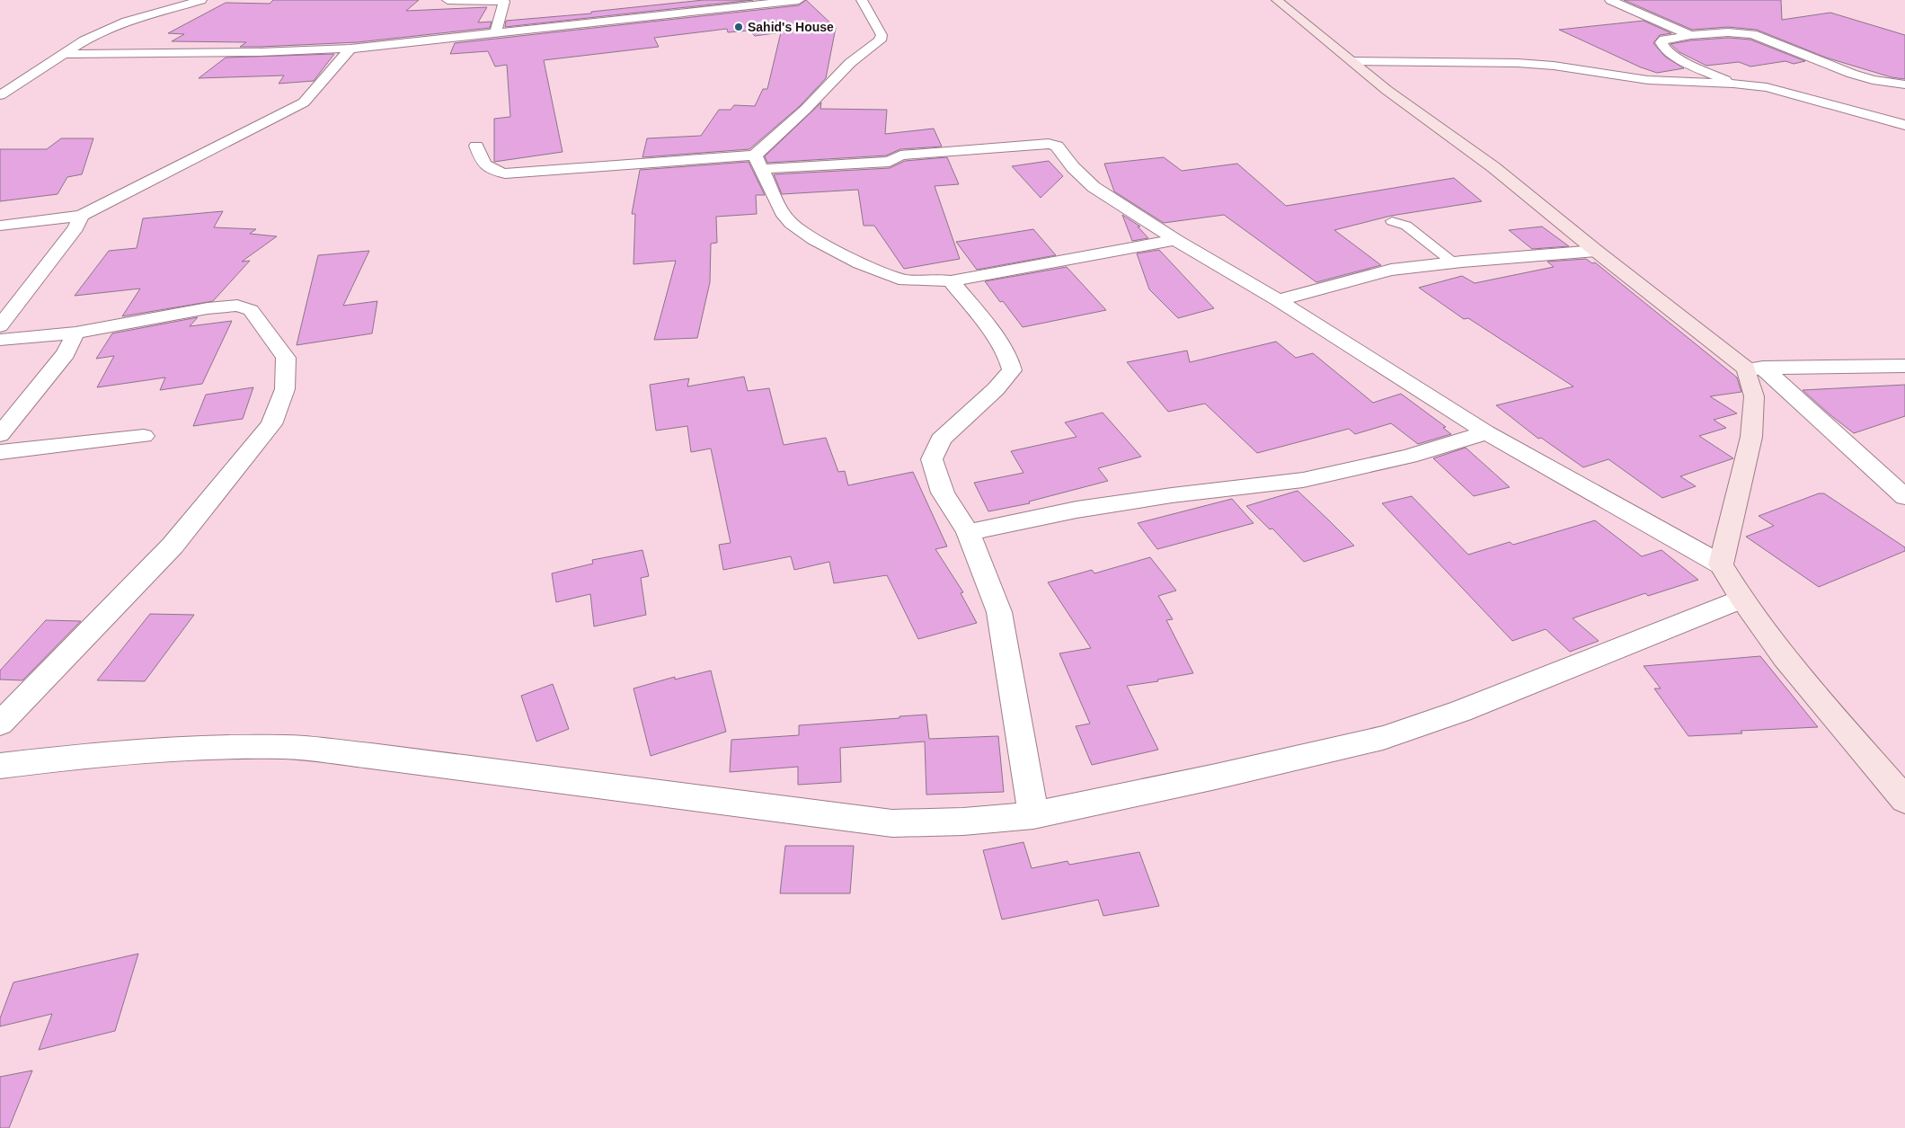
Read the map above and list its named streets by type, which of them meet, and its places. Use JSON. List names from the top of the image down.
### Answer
{
  "places": ["Sahid's House"]
}
